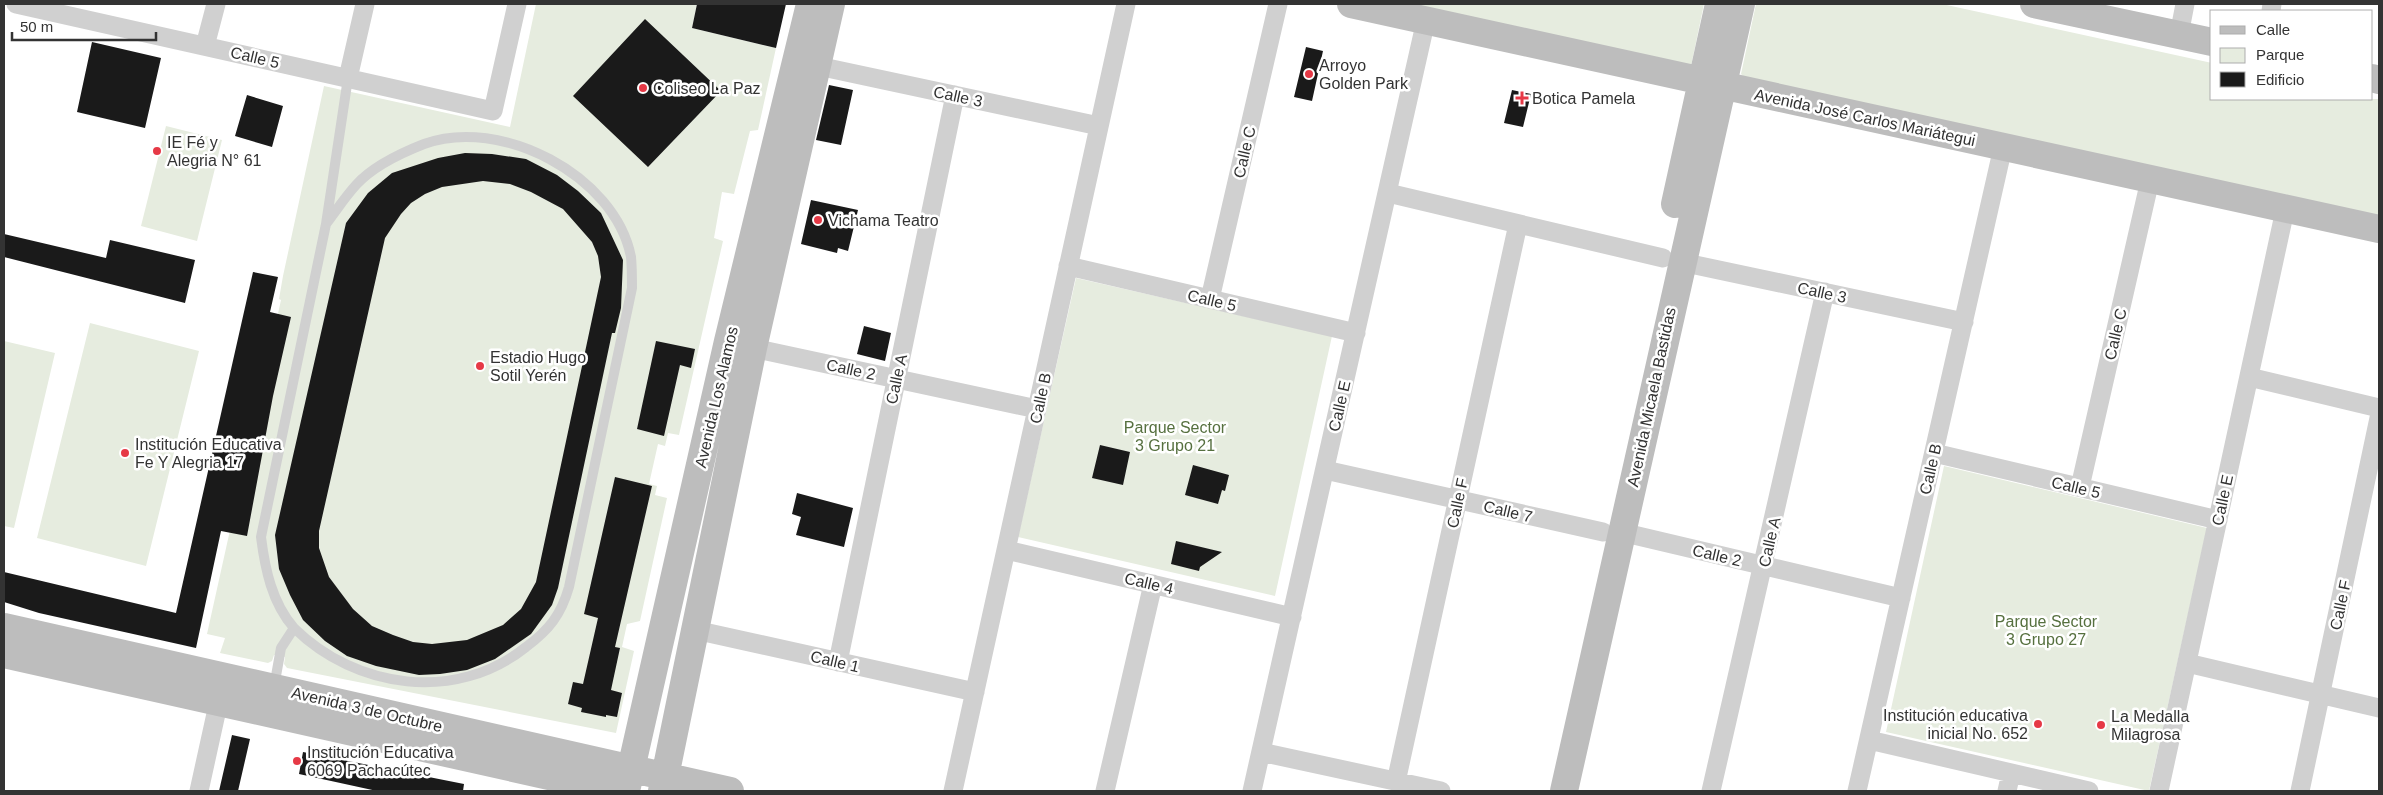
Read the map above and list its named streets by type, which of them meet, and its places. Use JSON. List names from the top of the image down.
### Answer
{
  "streets": {
    "street": [
      "Calle 5",
      "Calle 3",
      "Avenida José Carlos Mariátegui",
      "Calle C",
      "Calle 2",
      "Calle A",
      "Avenida Los Alamos",
      "Avenida Micaela Bastidas",
      "Calle B",
      "Calle E",
      "Calle F",
      "Calle 7",
      "Calle 4",
      "Calle 1",
      "Avenida 3 de Octubre"
    ]
  },
  "crossings": [
    ["Calle 5", "Calle C"],
    ["Calle 5", "Calle B"],
    ["Calle 5", "Calle E"],
    ["Calle 3", "Calle A"],
    ["Calle 3", "Avenida Los Alamos"],
    ["Calle 3", "Avenida Micaela Bastidas"],
    ["Calle 3", "Calle B"],
    ["Calle 3", "Calle E"],
    ["Calle 3", "Calle F"],
    ["Avenida José Carlos Mariátegui", "Calle C"],
    ["Avenida José Carlos Mariátegui", "Avenida Micaela Bastidas"],
    ["Avenida José Carlos Mariátegui", "Calle B"],
    ["Avenida José Carlos Mariátegui", "Calle E"],
    ["Calle 2", "Calle A"],
    ["Calle 2", "Avenida Los Alamos"],
    ["Calle 2", "Avenida Micaela Bastidas"],
    ["Calle 2", "Calle B"],
    ["Calle 2", "Calle 7"],
    ["Calle A", "Calle 1"],
    ["Avenida Los Alamos", "Calle 1"],
    ["Avenida Los Alamos", "Avenida 3 de Octubre"],
    ["Avenida Micaela Bastidas", "Calle 7"],
    ["Calle B", "Calle 4"],
    ["Calle B", "Calle 1"],
    ["Calle E", "Calle 7"],
    ["Calle E", "Calle 4"],
    ["Calle F", "Calle 7"]
  ],
  "parks": ["Parque Sector 3 Grupo 21", "Parque Sector 3 Grupo 27"],
  "places": {
    "other": [
      "Arroyo Golden Park",
      "Coliseo La Paz",
      "IE Fé y Alegria N° 61",
      "Vichama Teatro",
      "Estadio Hugo Sotil Yerén",
      "Institución Educativa Fe Y Alegria 17",
      "Institución educativa inicial No. 652",
      "La Medalla Milagrosa",
      "Institución Educativa 6069 Pachacútec"
    ],
    "health": ["Botica Pamela"]
  },
  "legend": ["Calle", "Parque", "Edificio"],
  "scale_bar": "50 m"
}
